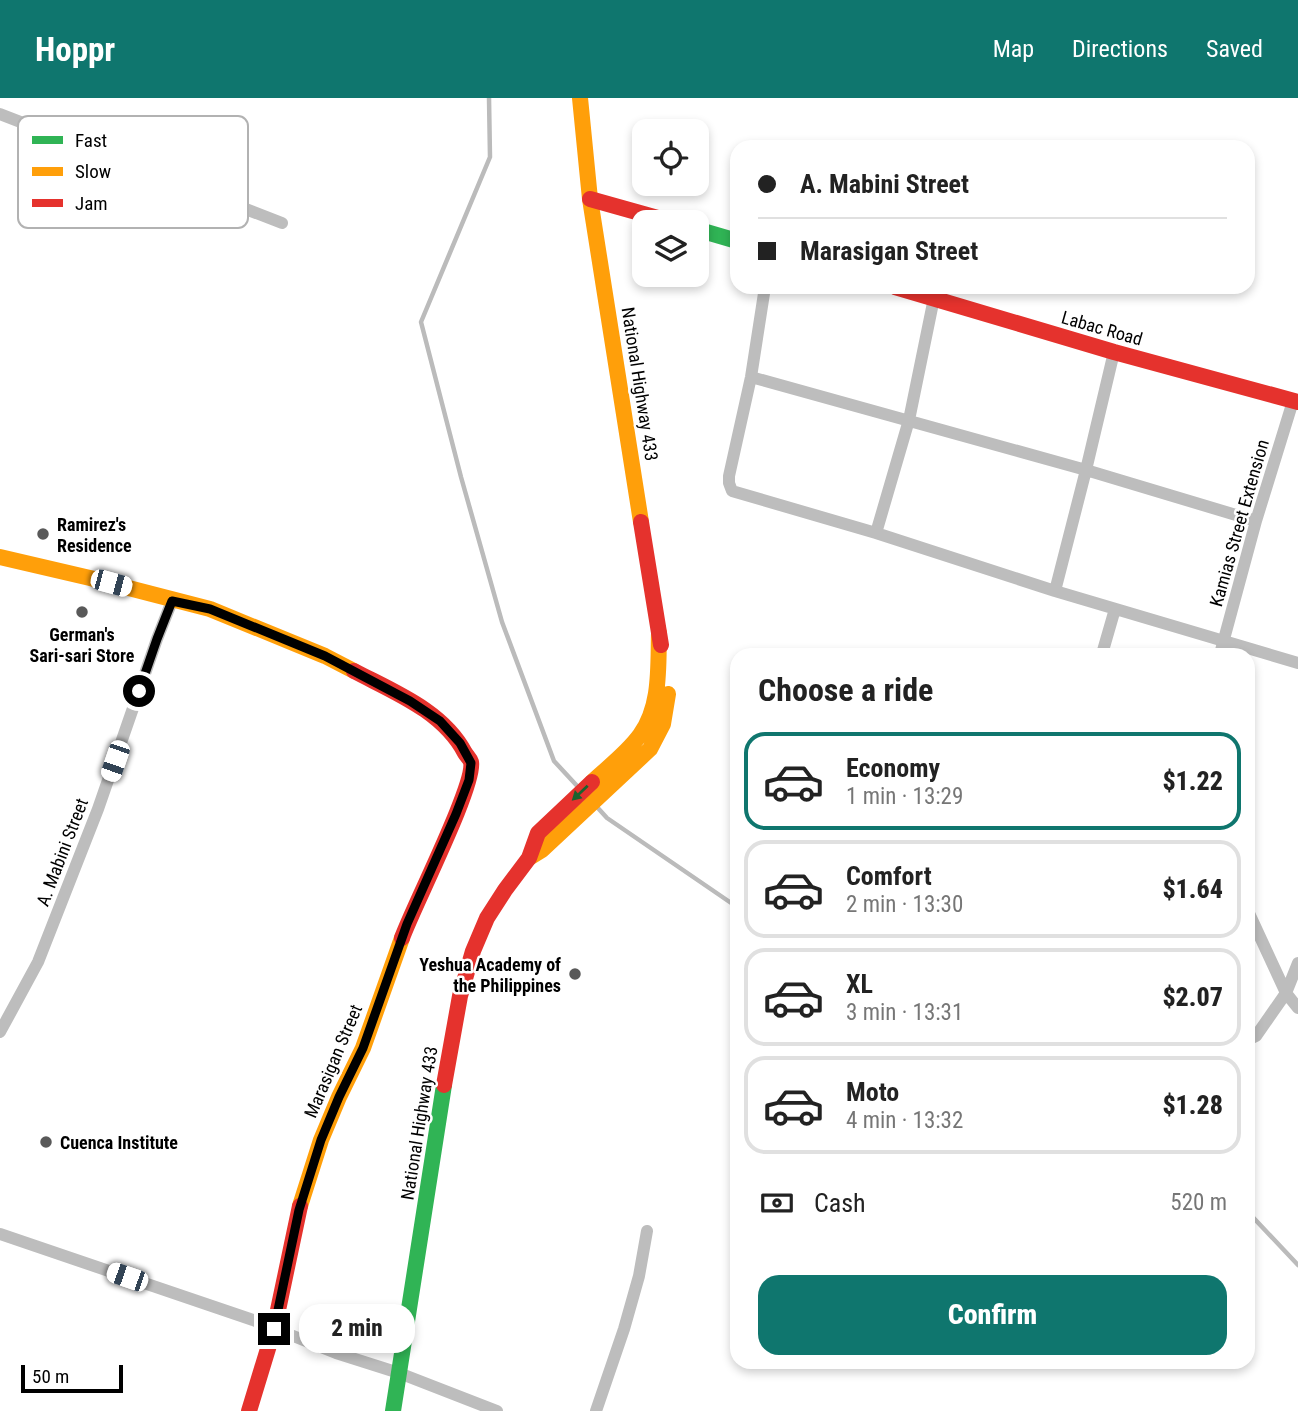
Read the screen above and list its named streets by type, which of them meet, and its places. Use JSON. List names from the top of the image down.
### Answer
{
  "streets": {
    "street": [
      "Labac Road",
      "National Highway 433",
      "Kamias Street Extension",
      "A. Mabini Street",
      "Marasigan Street"
    ]
  },
  "crossings": [
    ["Labac Road", "Kamias Street Extension"],
    ["A. Mabini Street", "Marasigan Street"]
  ],
  "places": [
    "Ramirez's Residence",
    "German's Sari-sari Store",
    "Yeshua Academy of the Philippines",
    "Cuenca Institute"
  ],
  "legend": ["Fast", "Slow", "Jam"],
  "scale_bar": "50 m",
  "page": {
    "header": "Hoppr",
    "nav": ["Map", "Directions", "Saved"],
    "banner": ["A. Mabini Street", "Marasigan Street"],
    "heading": "Choose a ride",
    "list": [
      {
        "name": "Economy",
        "note": "1 min · 13:29",
        "value": "$1.22"
      },
      {
        "name": "Comfort",
        "note": "2 min · 13:30",
        "value": "$1.64"
      },
      {
        "name": "XL",
        "note": "3 min · 13:31",
        "value": "$2.07"
      },
      {
        "name": "Moto",
        "note": "4 min · 13:32",
        "value": "$1.28"
      }
    ],
    "pay": ["Cash", "520 m"],
    "buttons": "Confirm",
    "bubble": "2 min",
    "scale": "50 m"
  }
}
